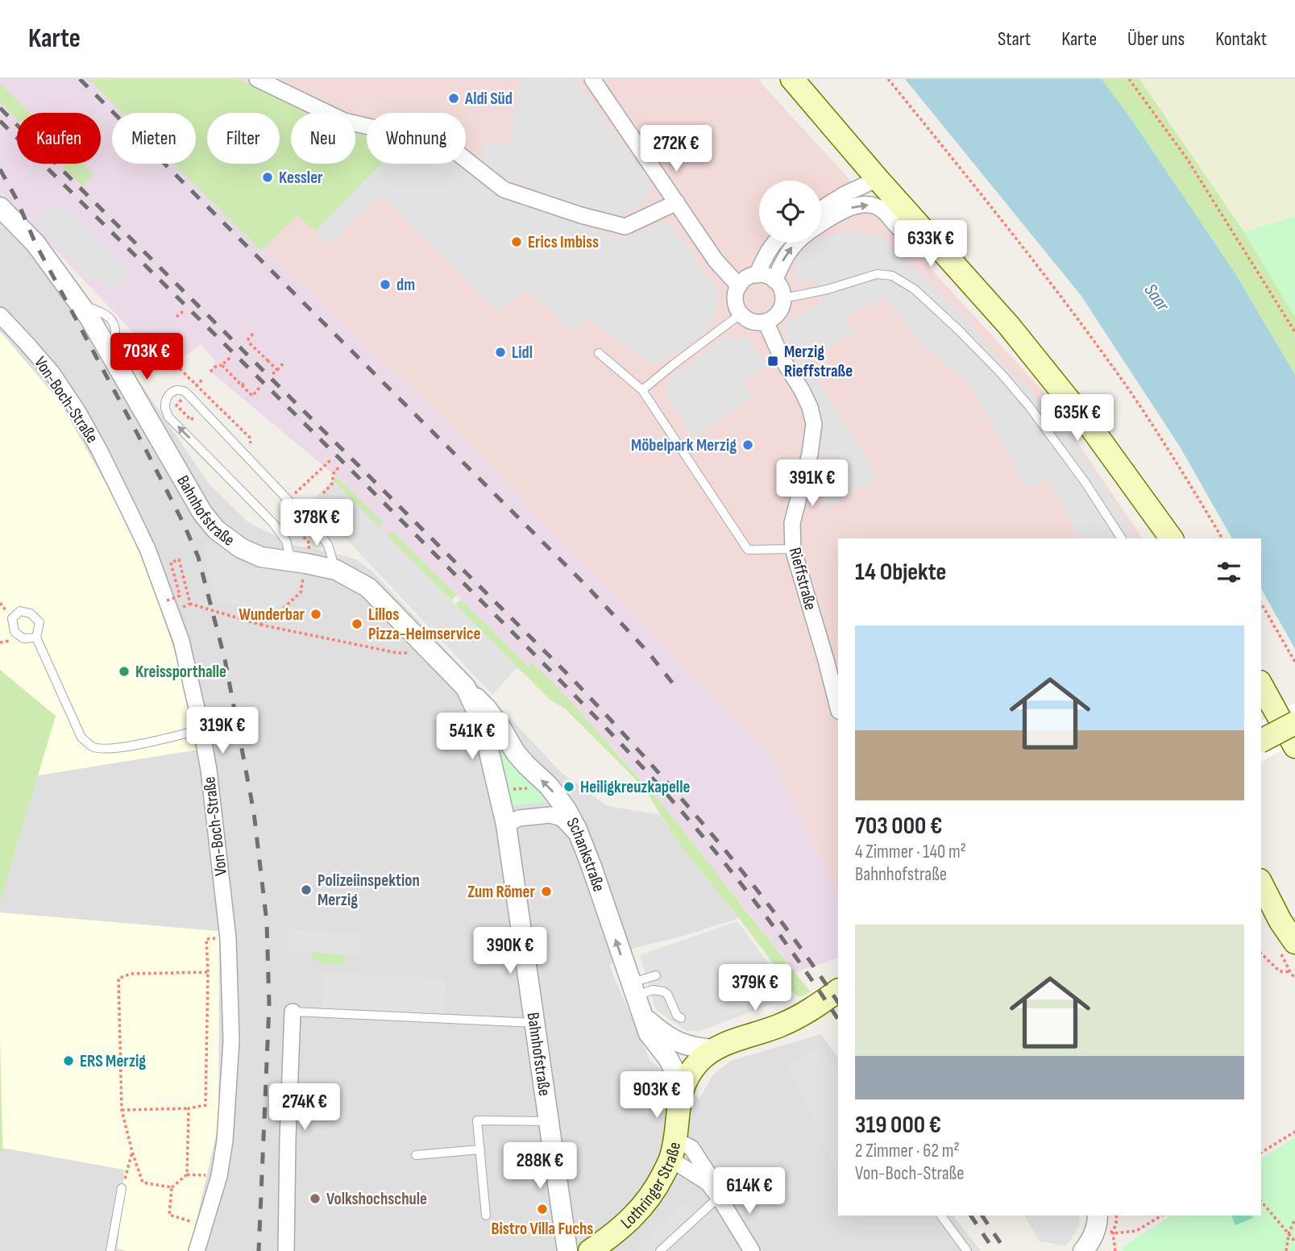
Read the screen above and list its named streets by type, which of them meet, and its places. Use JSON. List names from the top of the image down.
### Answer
{
  "streets": {
    "main road": ["Lothringer Straße"],
    "street": [
      "Von-Boch-Straße",
      "Bahnhofstraße",
      "Rieffstraße",
      "Schankstraße"
    ]
  },
  "crossings": [
    ["Bahnhofstraße", "Schankstraße"],
    ["Schankstraße", "Lothringer Straße"]
  ],
  "one_way": ["Schankstraße"],
  "water": ["Saar"],
  "places": {
    "other": [
      "Aldi Süd",
      "Kessler",
      "Erics Imbiss",
      "dm",
      "Lidl",
      "Möbelpark Merzig",
      "Wunderbar",
      "Lillos Pizza-Heimservice",
      "Kreissporthalle",
      "Heiligkreuzkapelle",
      "Polizeiinspektion Merzig",
      "Zum Römer",
      "ERS Merzig",
      "Volkshochschule",
      "Bistro Villa Fuchs"
    ],
    "transit": ["Merzig Rieffstraße"]
  },
  "page": {
    "header": "Karte",
    "nav": [
      "Start",
      "Karte",
      "Über uns",
      "Kontakt"
    ],
    "chip": [
      "Kaufen",
      "Mieten",
      "Filter",
      "Neu",
      "Wohnung"
    ],
    "price": [
      "272K €",
      "633K €",
      "703K €",
      "635K €",
      "391K €",
      "378K €",
      "319K €",
      "541K €",
      "390K €",
      "379K €",
      "903K €",
      "274K €",
      "288K €",
      "614K €"
    ],
    "heading": "14 Objekte",
    "list": [
      {
        "name": "703 000 €",
        "note": "4 Zimmer · 140 m² · Bahnhofstraße"
      },
      {
        "name": "319 000 €",
        "note": "2 Zimmer · 62 m² · Von-Boch-Straße"
      }
    ]
  }
}
